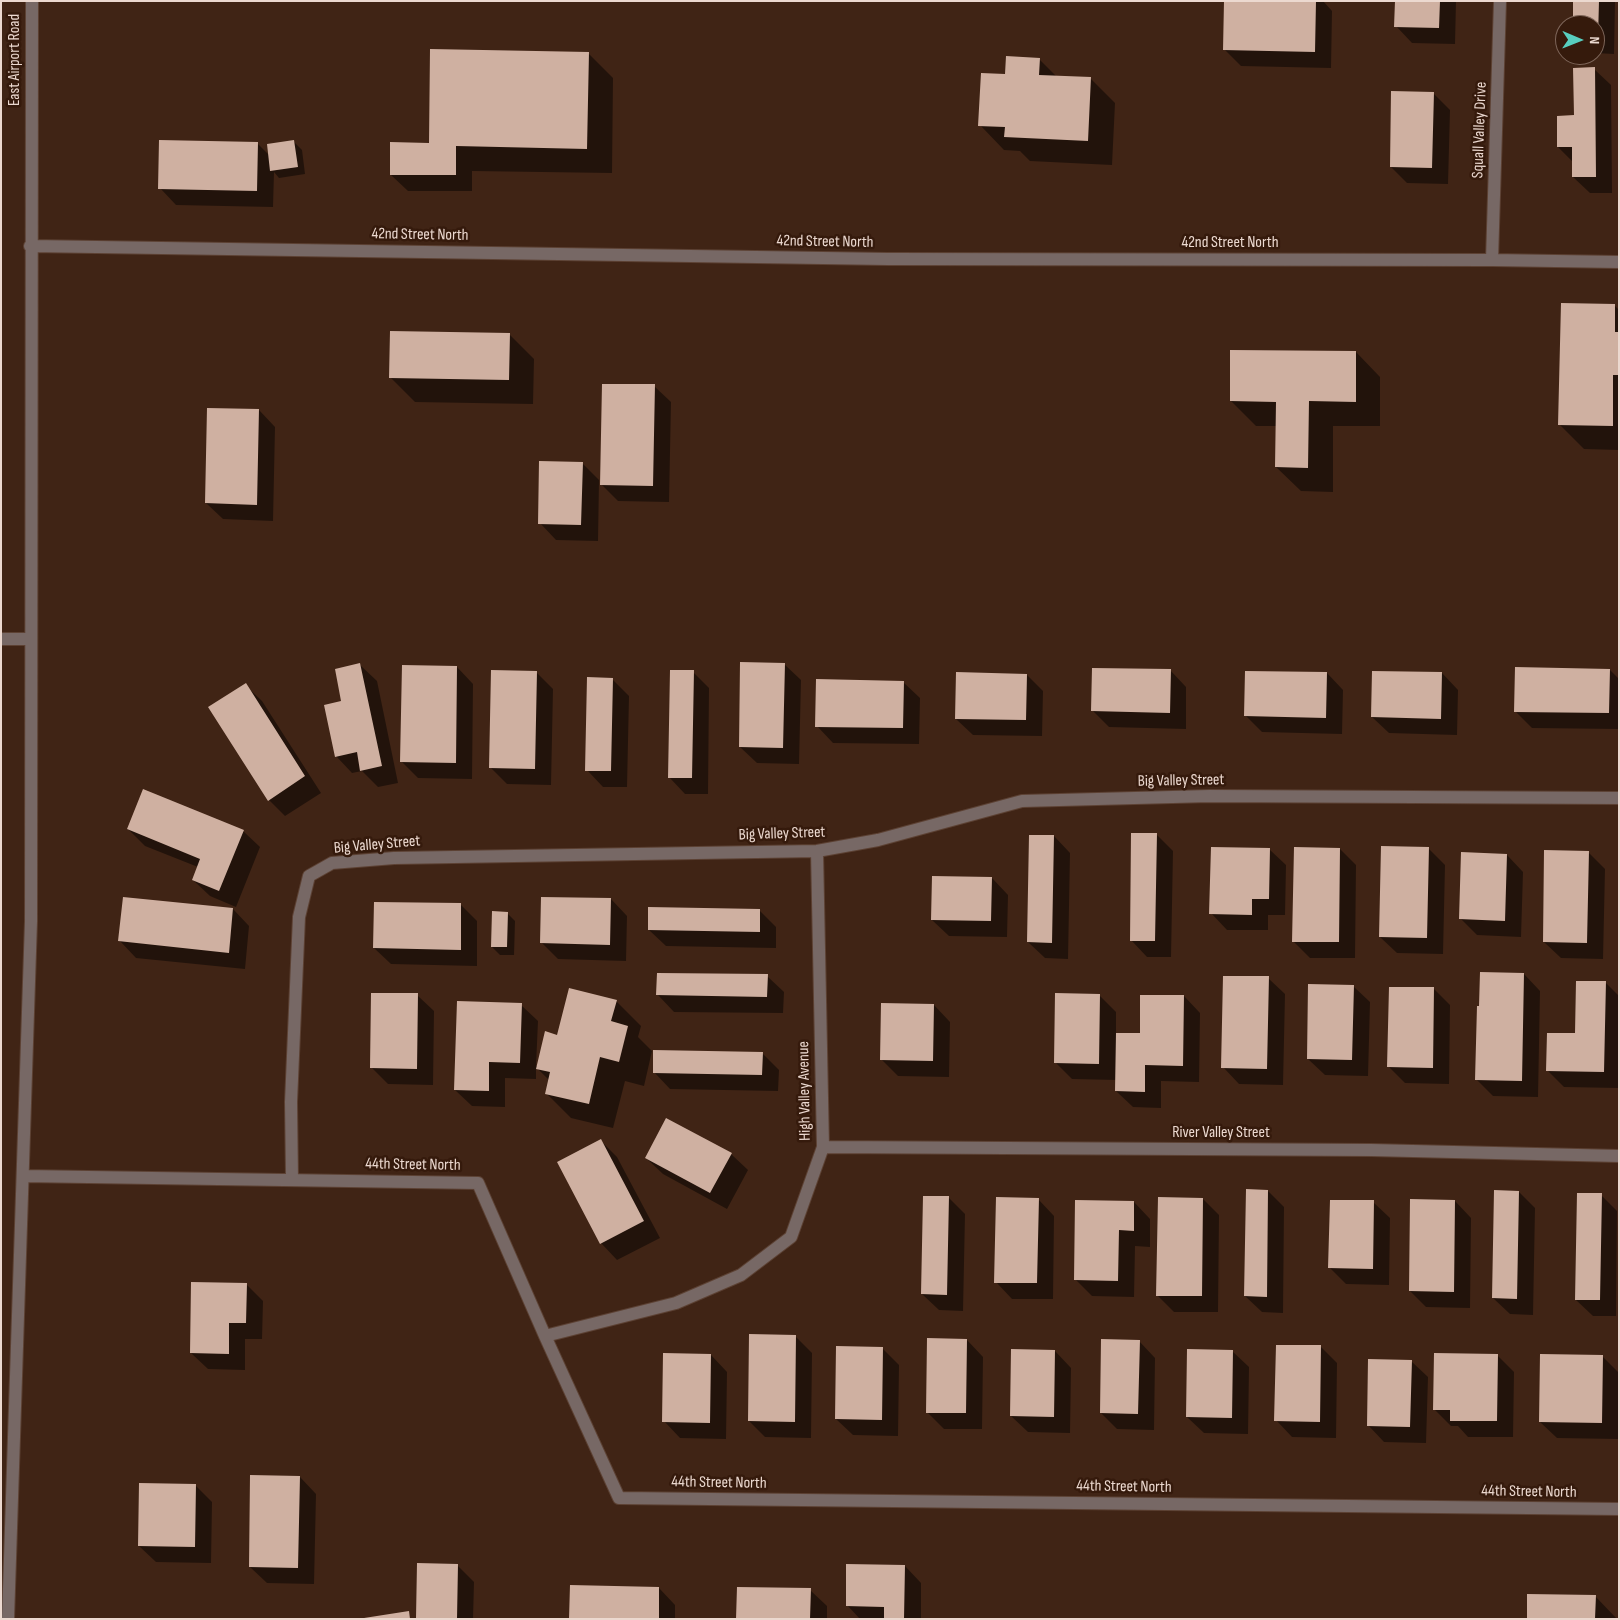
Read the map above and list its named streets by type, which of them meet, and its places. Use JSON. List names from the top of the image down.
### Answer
{
  "streets": {
    "street": [
      "East Airport Road",
      "Squall Valley Drive",
      "42nd Street North",
      "Big Valley Street",
      "High Valley Avenue",
      "River Valley Street",
      "44th Street North"
    ]
  },
  "crossings": [
    ["East Airport Road", "42nd Street North"],
    ["East Airport Road", "44th Street North"],
    ["Squall Valley Drive", "42nd Street North"],
    ["Big Valley Street", "High Valley Avenue"],
    ["Big Valley Street", "44th Street North"],
    ["High Valley Avenue", "River Valley Street"],
    ["High Valley Avenue", "44th Street North"]
  ],
  "north": "right"
}
